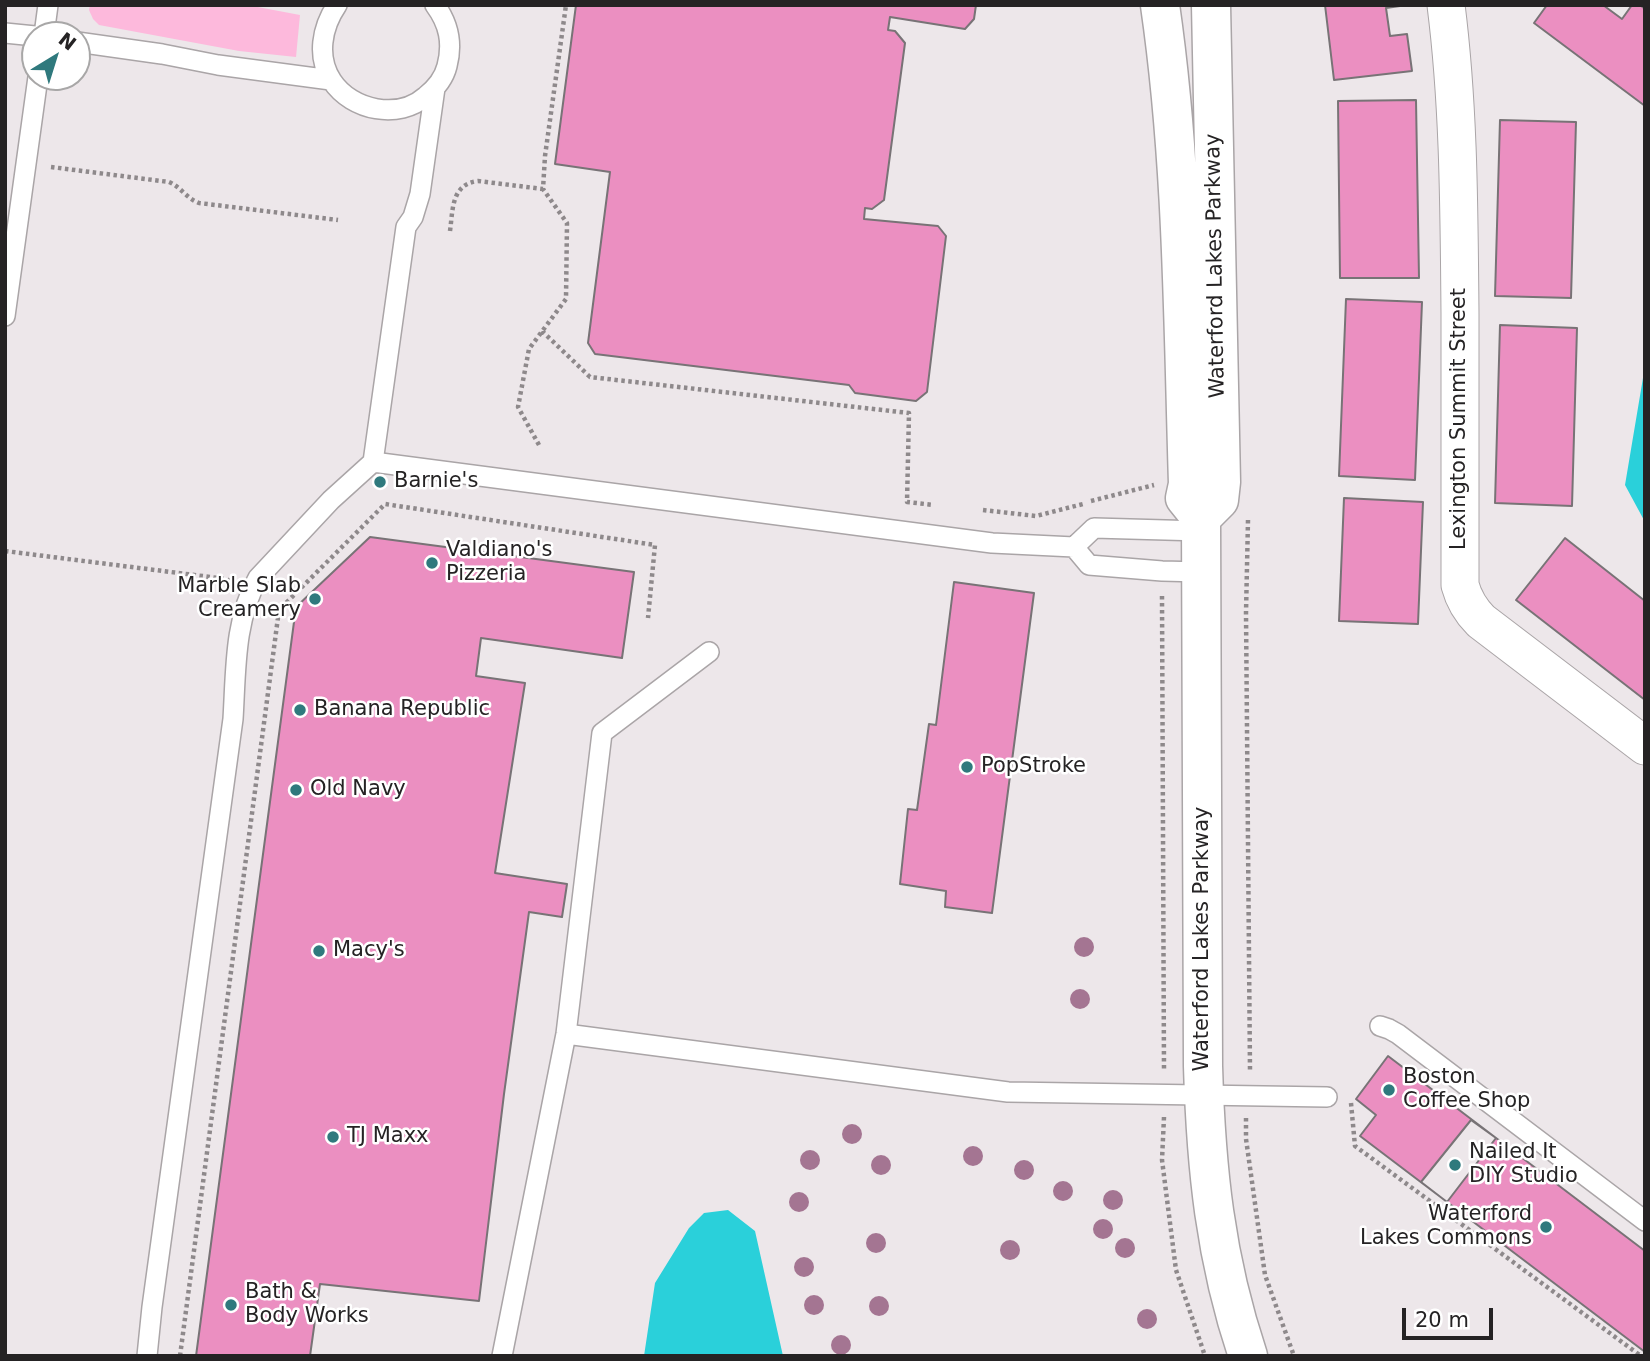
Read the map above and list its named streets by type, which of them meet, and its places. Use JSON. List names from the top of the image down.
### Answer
{
  "streets": {
    "street": ["Waterford Lakes Parkway", "Lexington Summit Street"]
  },
  "places": [
    "Barnie's",
    "Valdiano's Pizzeria",
    "Marble Slab Creamery",
    "Banana Republic",
    "PopStroke",
    "Old Navy",
    "Macy's",
    "Boston Coffee Shop",
    "TJ Maxx",
    "Nailed It DIY Studio",
    "Waterford Lakes Commons",
    "Bath & Body Works"
  ],
  "scale_bar": "20 m",
  "north": "top right"
}
